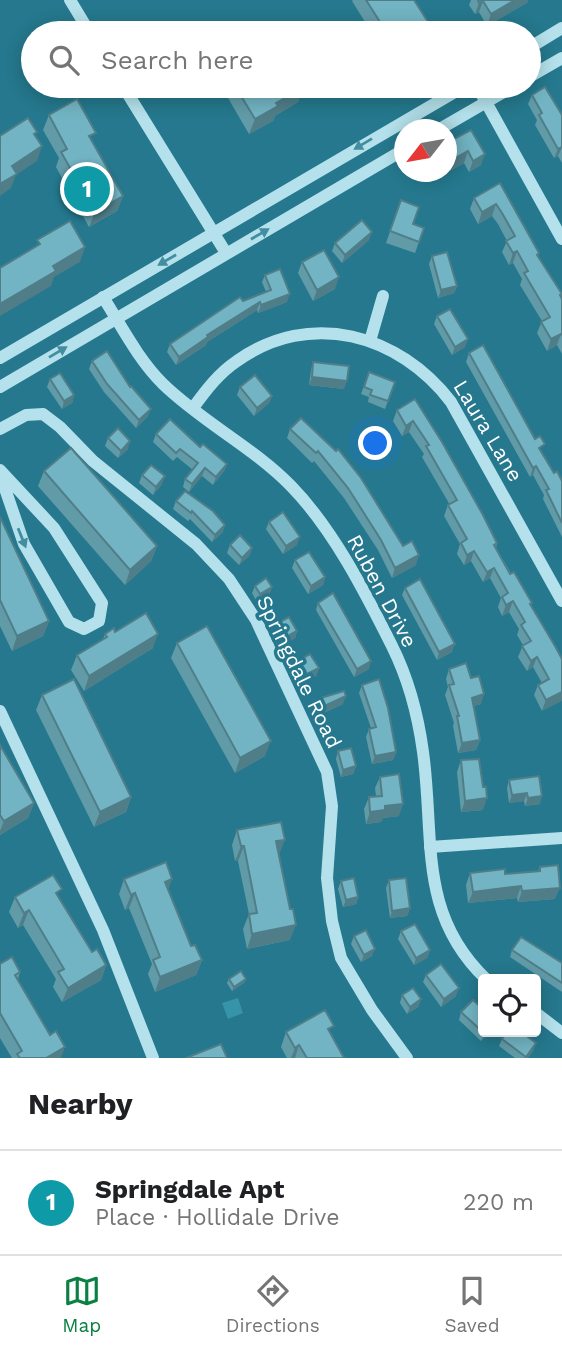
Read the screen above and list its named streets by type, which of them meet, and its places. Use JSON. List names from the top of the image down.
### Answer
{
  "streets": {
    "street": ["Laura Lane", "Ruben Drive", "Springdale Road"]
  },
  "crossings": [
    ["Laura Lane", "Ruben Drive"]
  ],
  "north": "bottom left",
  "page": {
    "search": "Search here",
    "pins": "1",
    "heading": "Nearby",
    "list": [
      {
        "mark": "1",
        "name": "Springdale Apt",
        "note": "Place · Hollidale Drive",
        "value": "220 m"
      }
    ],
    "nav": ["Map", "Directions", "Saved"]
  }
}
